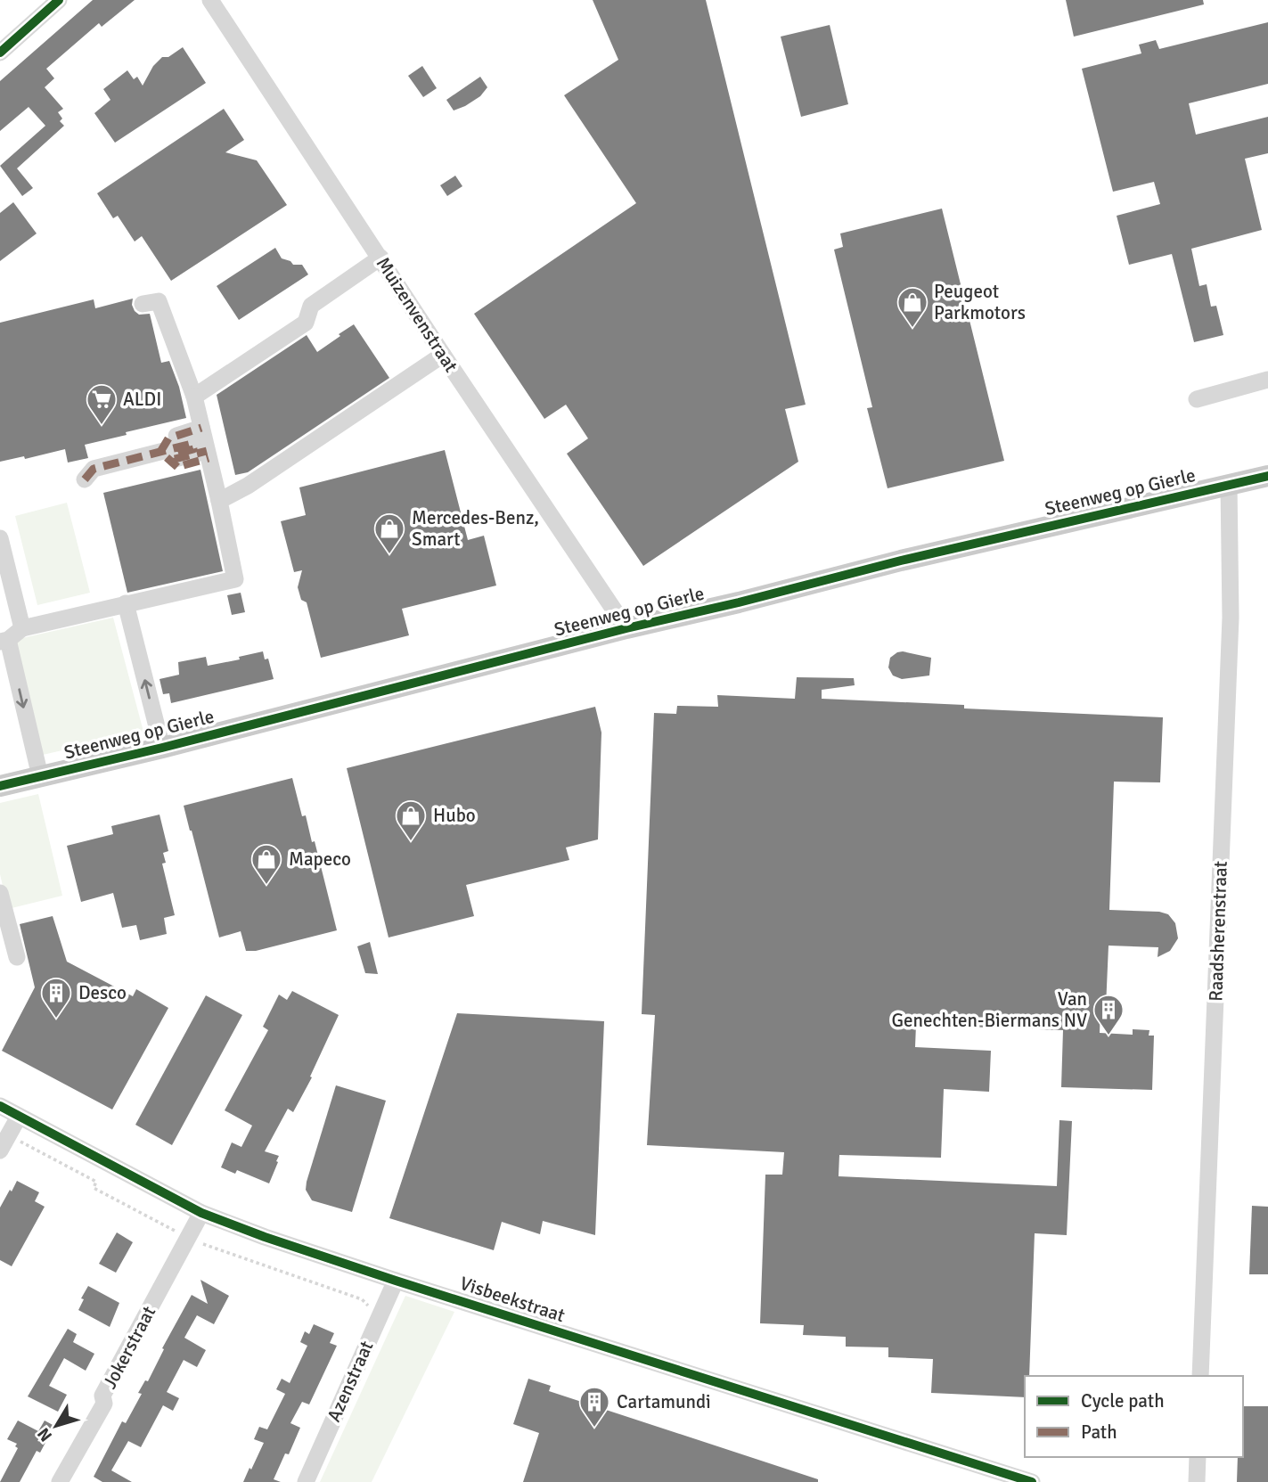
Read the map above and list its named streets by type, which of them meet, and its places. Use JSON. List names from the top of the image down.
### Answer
{
  "streets": {
    "main road": ["Steenweg op Gierle"],
    "street": [
      "Muizenvenstraat",
      "Raadsherenstraat",
      "Visbeekstraat",
      "Jokerstraat",
      "Azenstraat"
    ]
  },
  "crossings": [
    ["Muizenvenstraat", "Steenweg op Gierle"],
    ["Steenweg op Gierle", "Raadsherenstraat"],
    ["Visbeekstraat", "Jokerstraat"],
    ["Visbeekstraat", "Azenstraat"]
  ],
  "places": {
    "shop": [
      "Peugeot Parkmotors",
      "Mercedes-Benz, Smart",
      "Hubo",
      "Mapeco"
    ],
    "supermarket": ["ALDI"],
    "building": ["Desco", "Van Genechten-Biermans NV", "Cartamundi"]
  },
  "legend": ["Cycle path", "Path"],
  "north": "bottom left"
}
